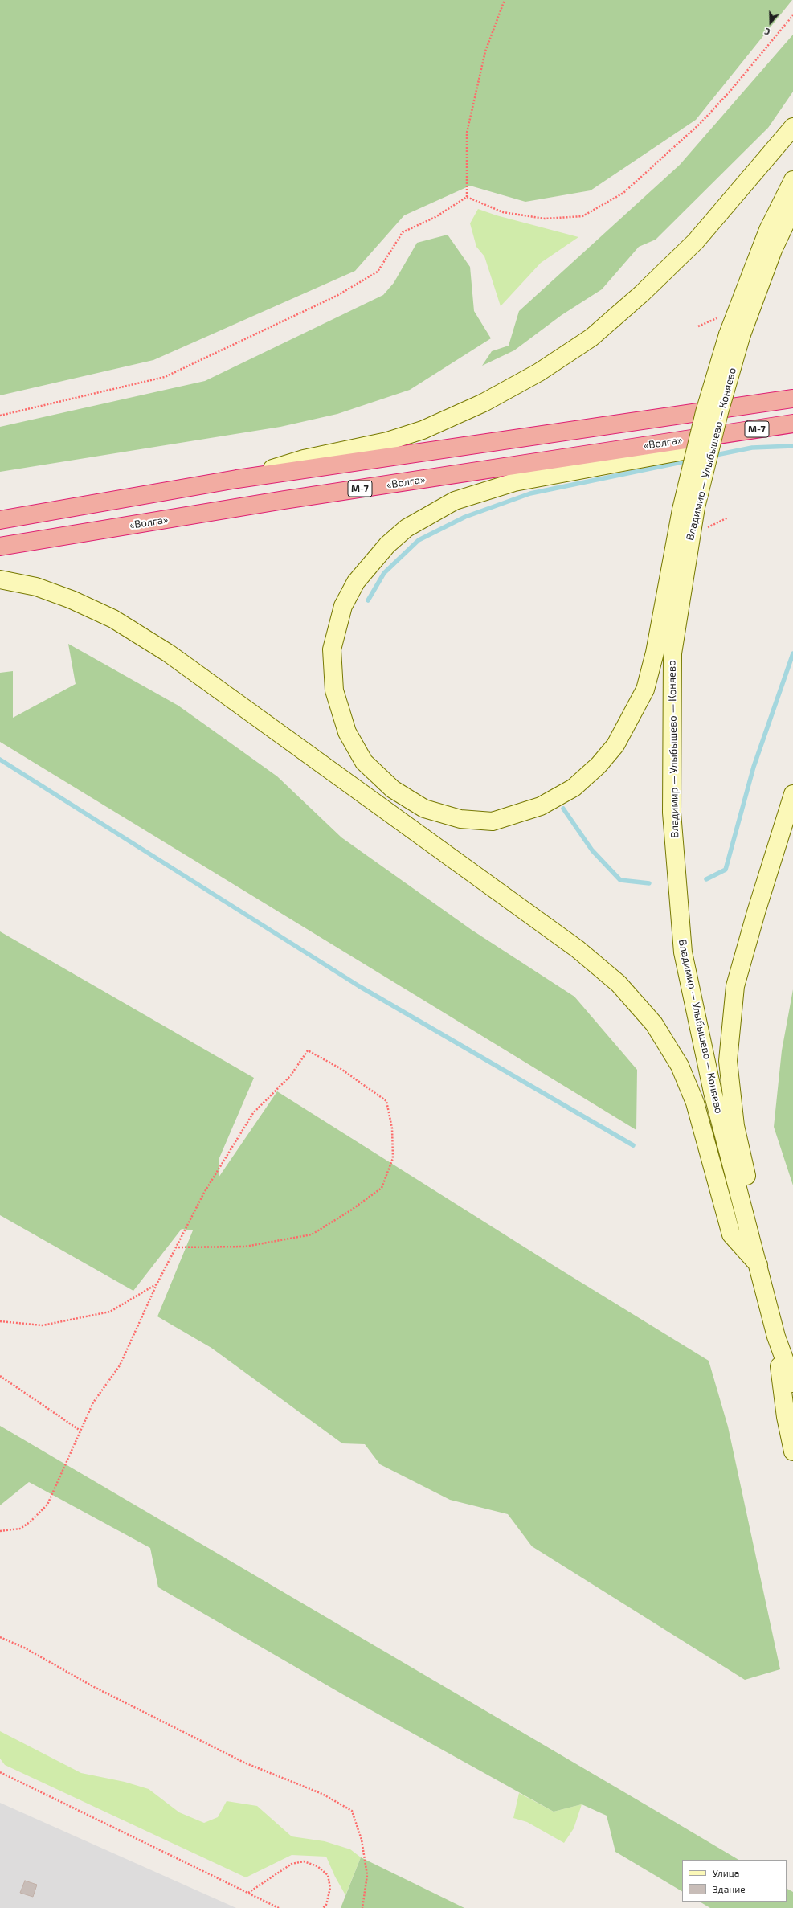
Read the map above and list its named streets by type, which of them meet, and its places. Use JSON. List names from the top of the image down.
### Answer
{
  "streets": {
    "highway": ["М-7", "«Волга»"],
    "main road": ["Владимир — Улыбышево — Коняево"]
  },
  "legend": ["Улица", "Здание"],
  "north": "bottom"
}
